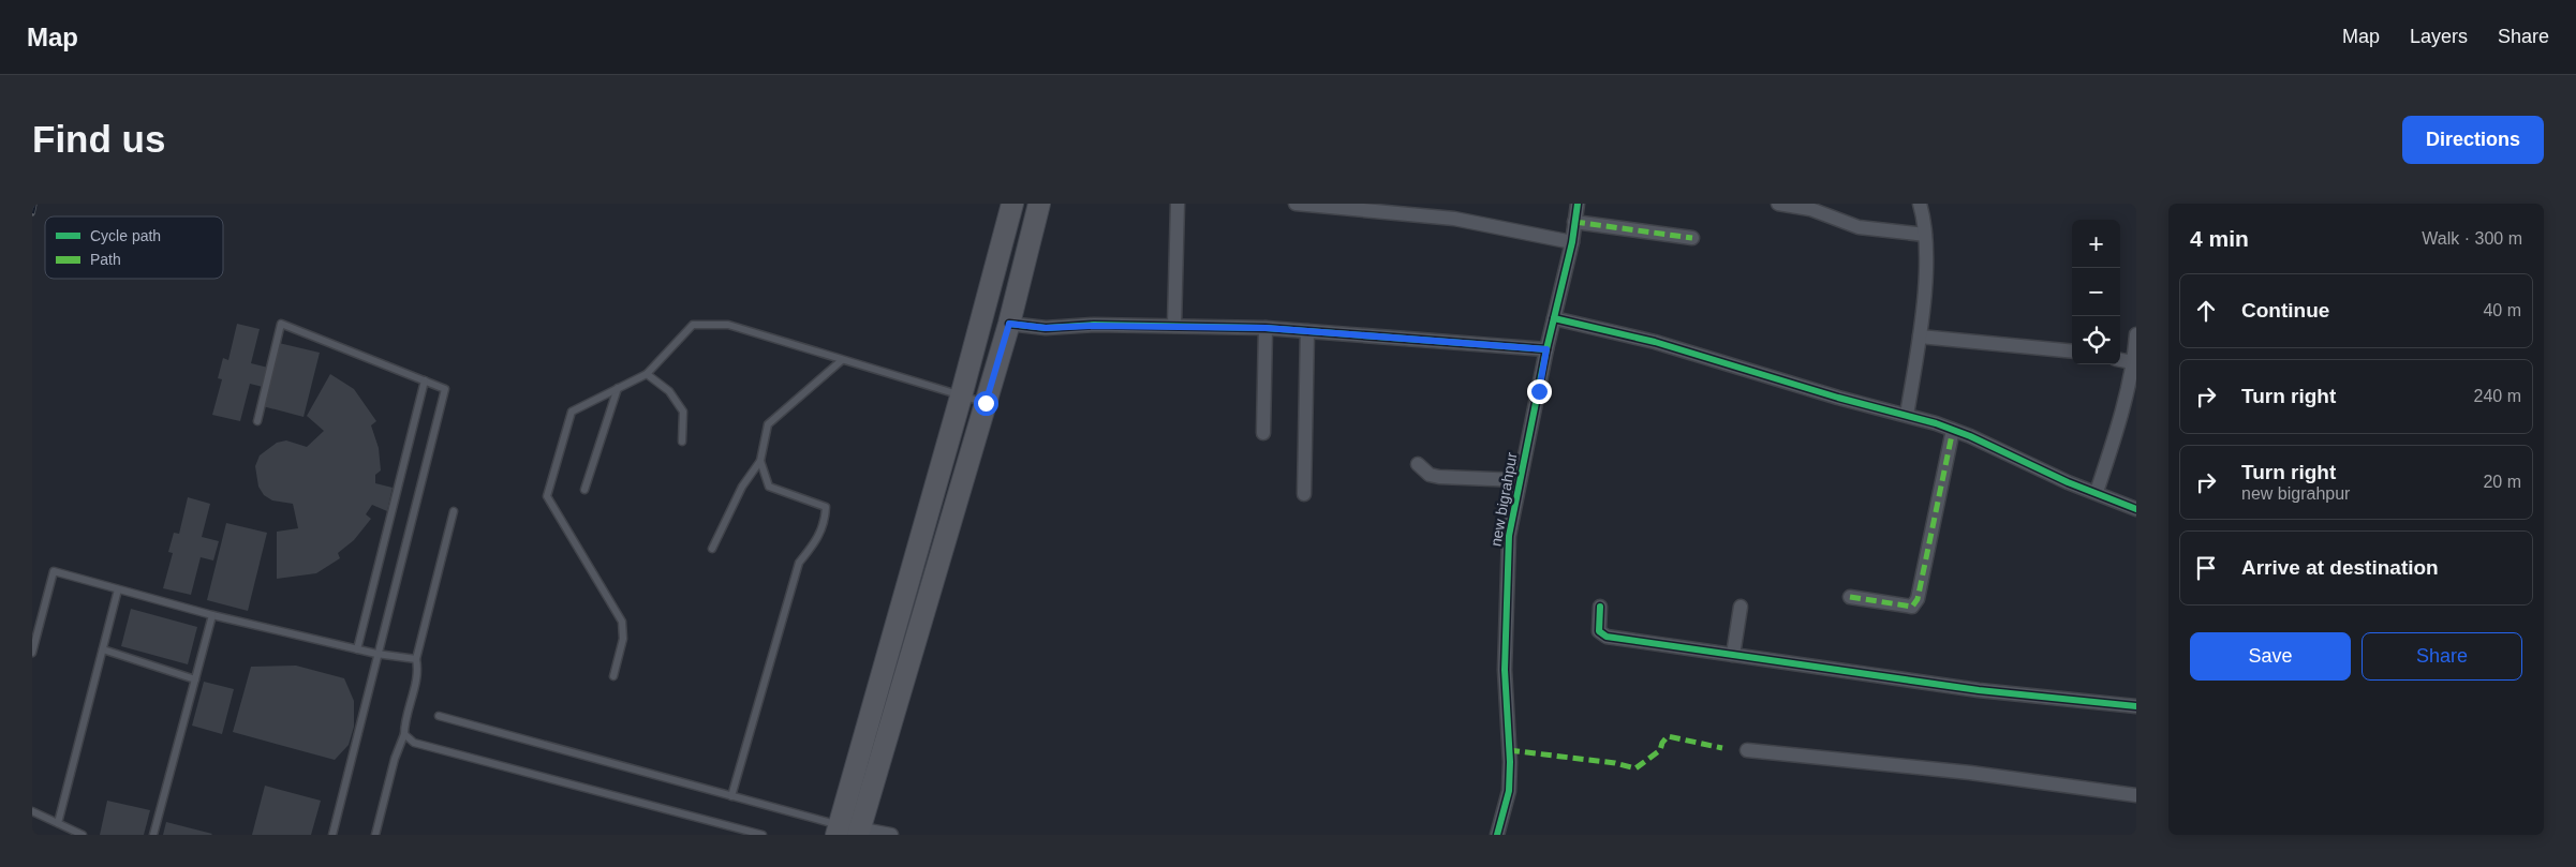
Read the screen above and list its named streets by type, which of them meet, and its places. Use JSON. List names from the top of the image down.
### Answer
{
  "streets": {
    "street": ["new bigrahpur"]
  },
  "legend": ["Cycle path", "Path"],
  "page": {
    "header": "Map",
    "nav": ["Map", "Layers", "Share"],
    "buttons": [
      "Directions",
      ["Save", "Share"]
    ],
    "title": "Find us",
    "heading": ["4 min", "Walk · 300 m"],
    "map_buttons": ["+", "−"],
    "list": [
      ["Continue", "40 m"],
      ["Turn right", "240 m"],
      ["Turn right", "new bigrahpur", "20 m"],
      "Arrive at destination"
    ]
  }
}
